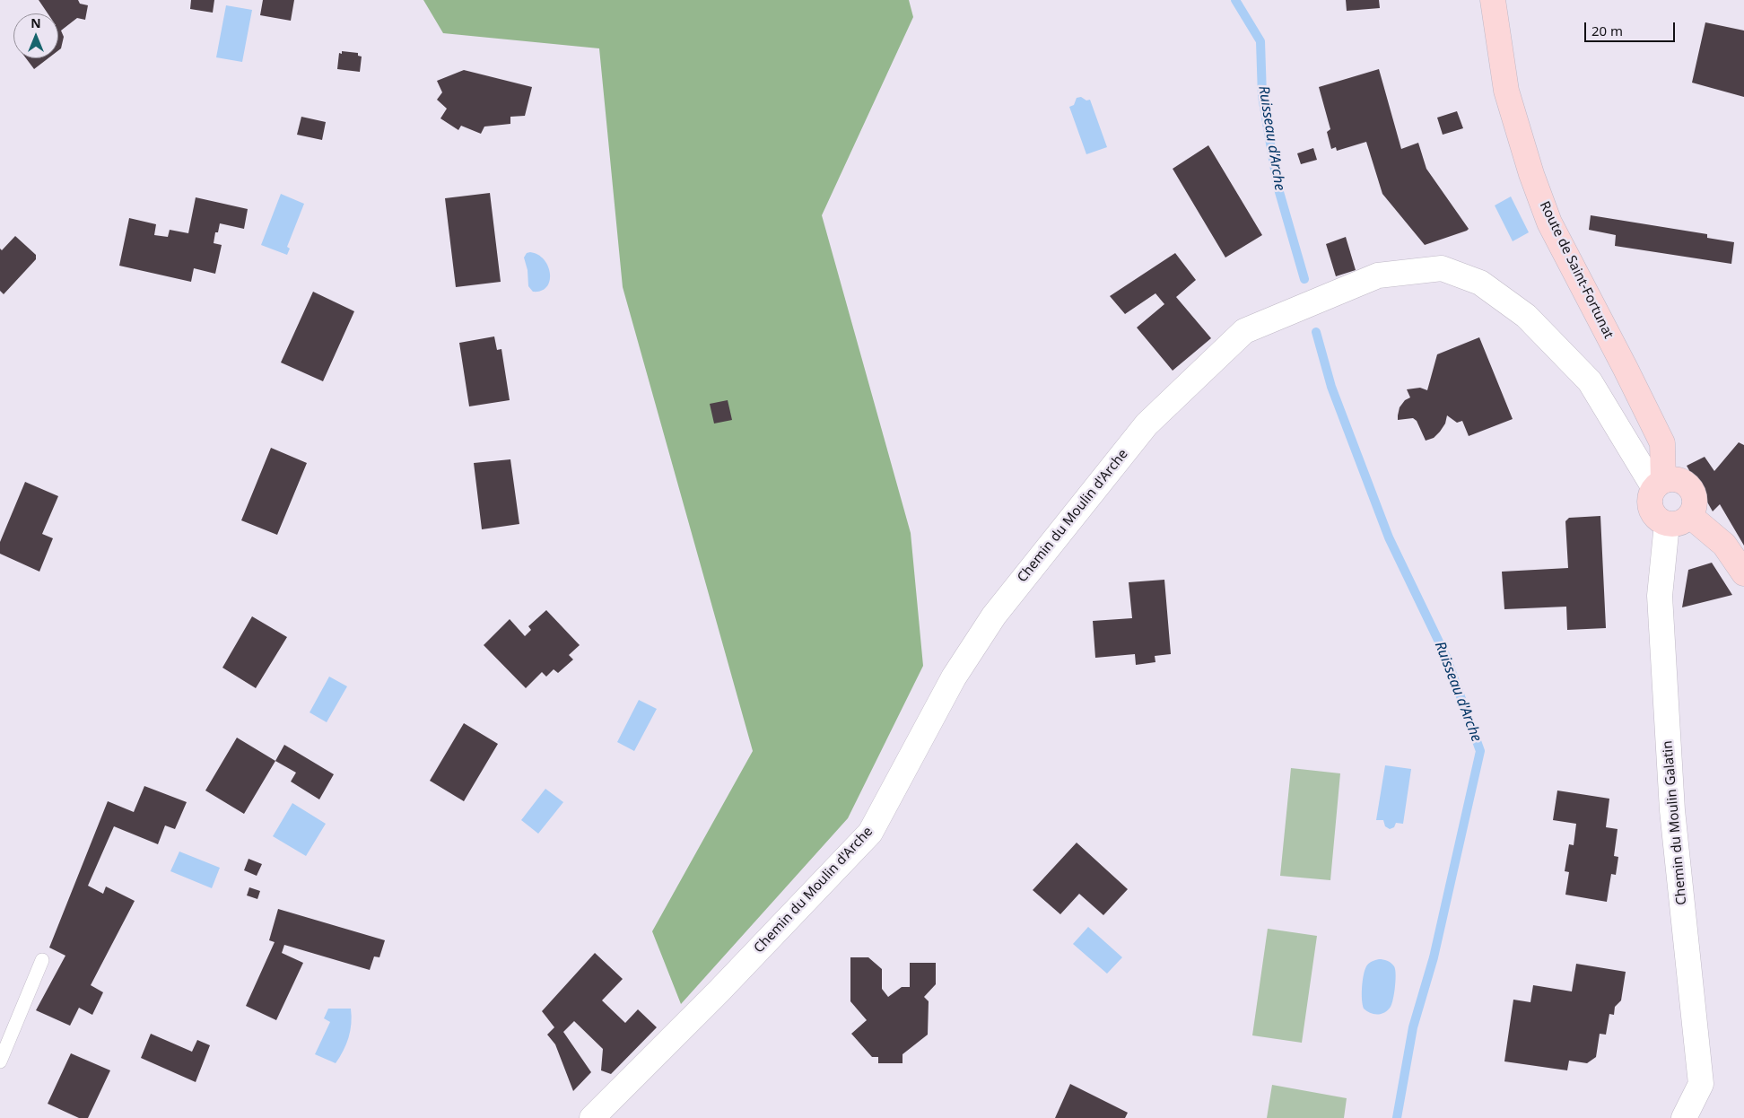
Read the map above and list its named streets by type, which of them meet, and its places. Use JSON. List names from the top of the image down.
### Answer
{
  "streets": {
    "street": ["Route de Saint-Fortunat", "Chemin du Moulin d'Arche", "Chemin du Moulin Galatin"]
  },
  "crossings": [
    ["Route de Saint-Fortunat", "Chemin du Moulin d'Arche"],
    ["Route de Saint-Fortunat", "Chemin du Moulin Galatin"],
    ["Chemin du Moulin d'Arche", "Chemin du Moulin Galatin"]
  ],
  "water": ["Ruisseau d'Arche"],
  "scale_bar": "20 m",
  "north": "top"
}
